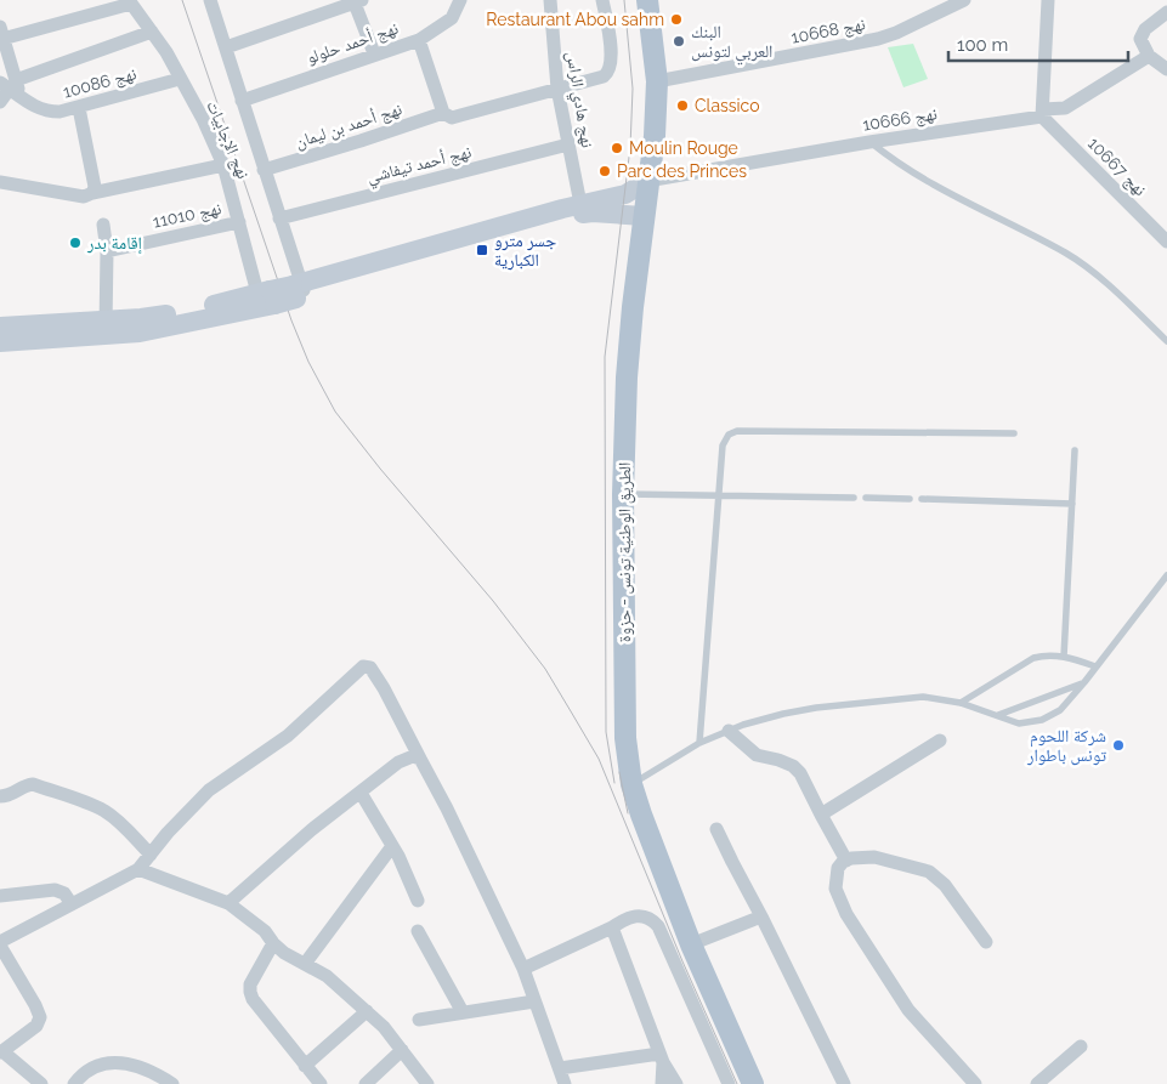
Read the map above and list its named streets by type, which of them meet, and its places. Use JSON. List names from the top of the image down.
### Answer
{
  "streets": {
    "main road": ["الطريق الوطنية تونس - حزوة"],
    "street": [
      "نهج 10668",
      "نهج أحمد حلولو",
      "نهج 10086",
      "نهج هادي الراس",
      "نهج 10666",
      "نهج أحمد بن ليمان",
      "نهج الإجابيات",
      "نهج أحمد تيفاشي",
      "نهج 10667",
      "نهج 11010"
    ]
  },
  "crossings": [
    ["نهج 10668", "الطريق الوطنية تونس - حزوة"],
    ["نهج 10086", "نهج الإجابيات"],
    ["نهج هادي الراس", "نهج أحمد بن ليمان"],
    ["نهج هادي الراس", "نهج أحمد تيفاشي"],
    ["نهج 10666", "نهج 10667"],
    ["نهج 10666", "الطريق الوطنية تونس - حزوة"],
    ["نهج الإجابيات", "نهج 11010"]
  ],
  "places": {
    "other": [
      "Restaurant Abou sahm",
      "البنك العربي لتونس",
      "Classico",
      "Moulin Rouge",
      "Parc des Princes",
      "إقامة بدر",
      "شركة اللحوم تونس باطوار"
    ],
    "transit": ["جسر مترو الكبارية"]
  },
  "scale_bar": "100 m"
}
